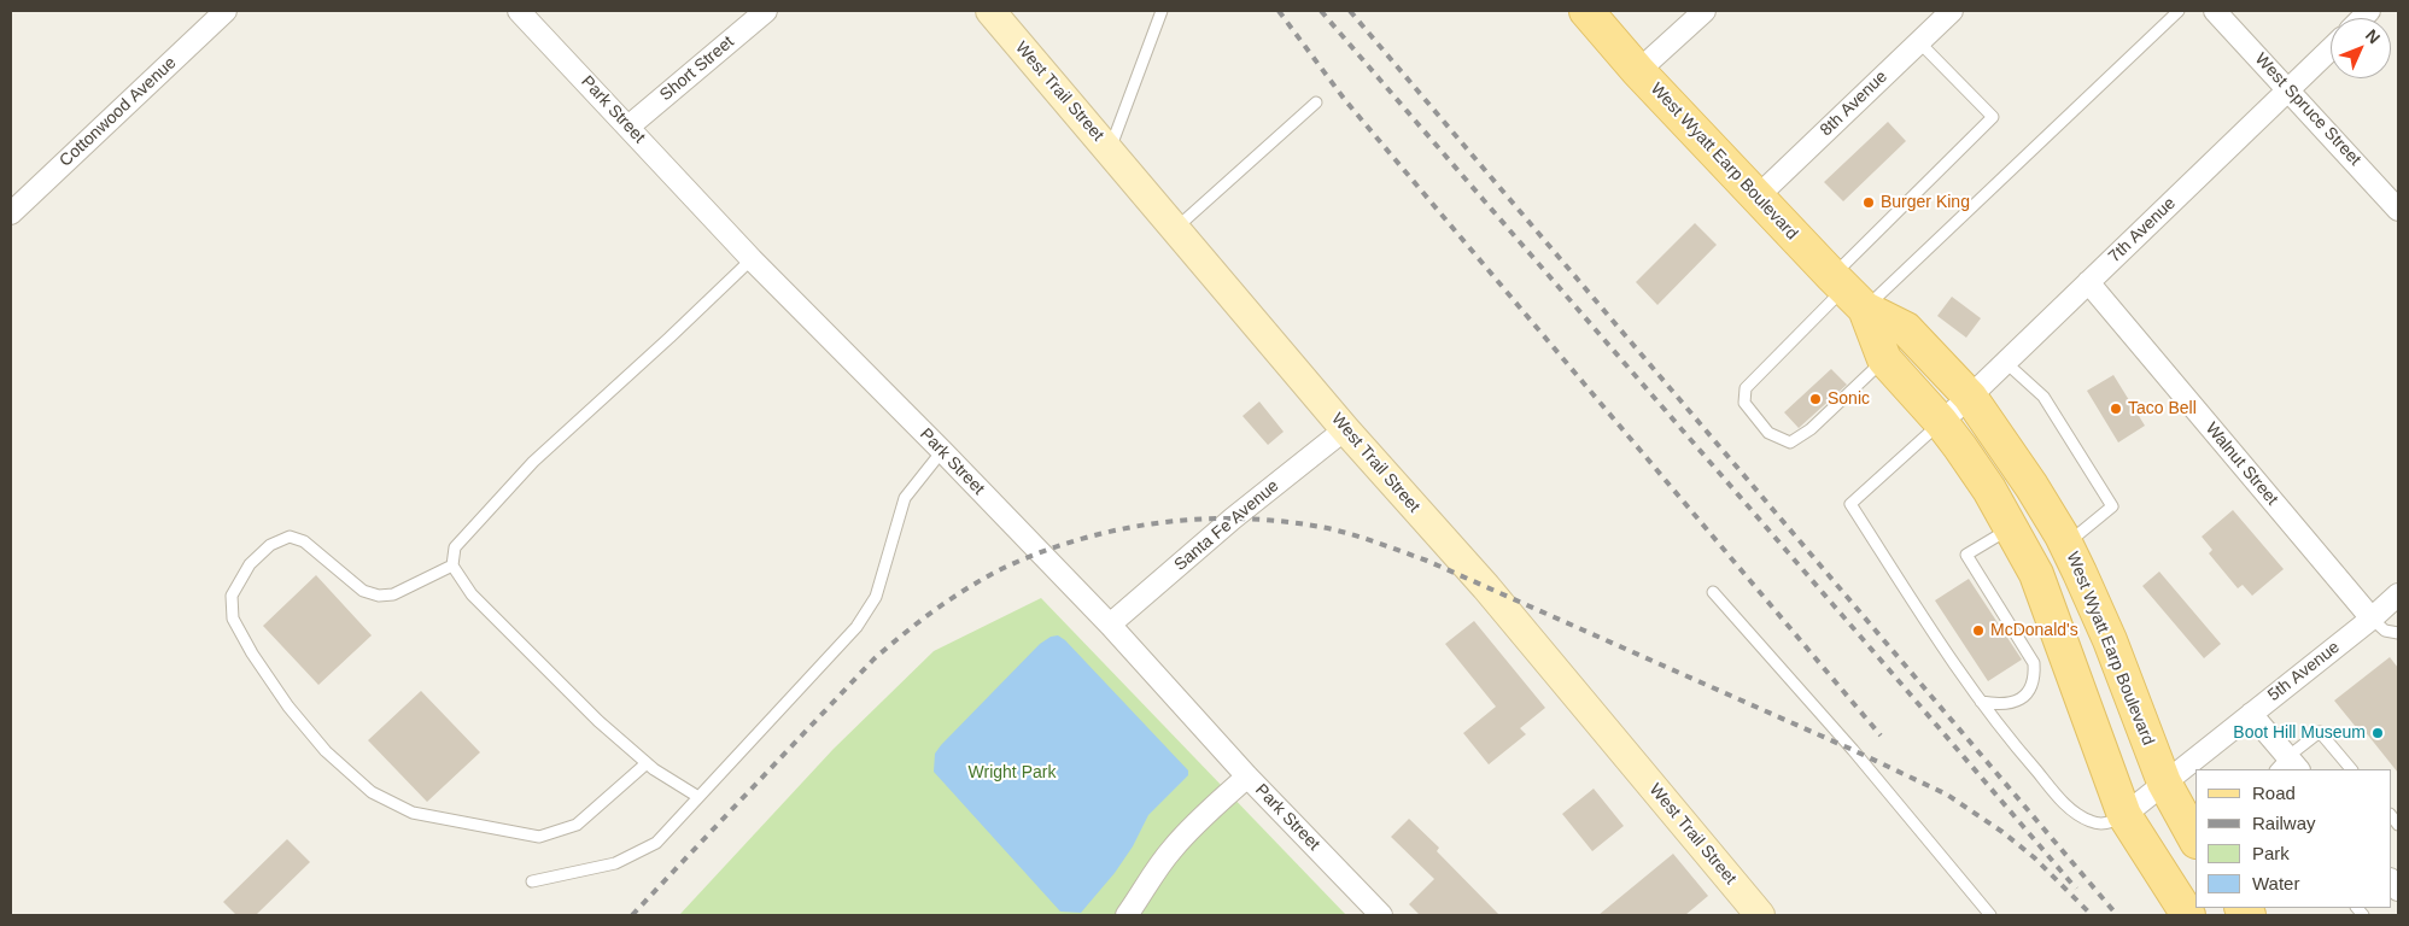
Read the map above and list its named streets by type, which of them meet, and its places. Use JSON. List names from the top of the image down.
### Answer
{
  "streets": {
    "main road": ["West Trail Street", "West Wyatt Earp Boulevard"],
    "street": [
      "Short Street",
      "8th Avenue",
      "Park Street",
      "West Spruce Street",
      "Cottonwood Avenue",
      "7th Avenue",
      "Walnut Street",
      "Santa Fe Avenue",
      "5th Avenue"
    ]
  },
  "crossings": [
    ["Short Street", "Park Street"],
    ["West Trail Street", "Santa Fe Avenue"],
    ["8th Avenue", "West Wyatt Earp Boulevard"],
    ["Park Street", "Santa Fe Avenue"],
    ["West Spruce Street", "7th Avenue"],
    ["West Wyatt Earp Boulevard", "7th Avenue"],
    ["West Wyatt Earp Boulevard", "5th Avenue"],
    ["7th Avenue", "Walnut Street"],
    ["Walnut Street", "5th Avenue"]
  ],
  "parks": ["Wright Park"],
  "places": [
    "Burger King",
    "Sonic",
    "Taco Bell",
    "McDonald's",
    "Boot Hill Museum"
  ],
  "legend": [
    "Road",
    "Railway",
    "Park",
    "Water"
  ],
  "north": "top right"
}
